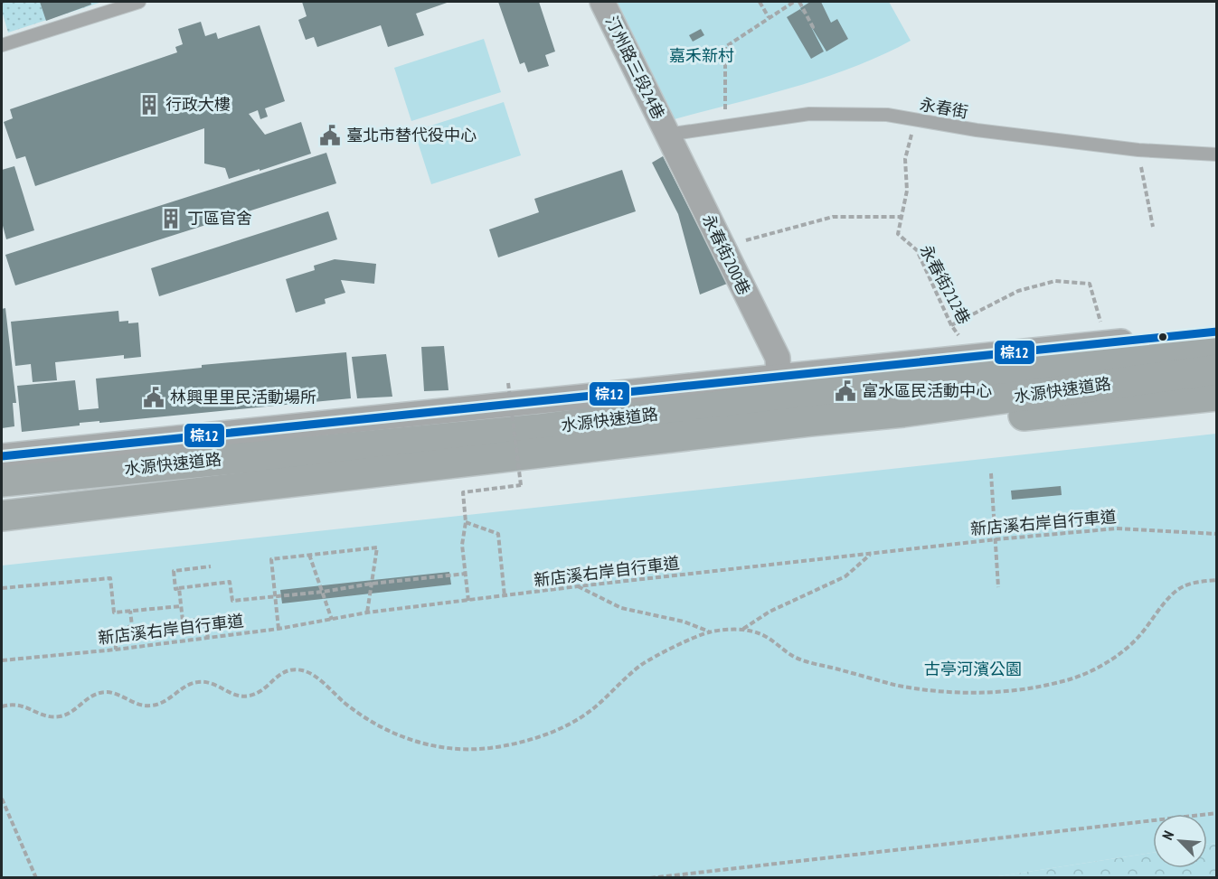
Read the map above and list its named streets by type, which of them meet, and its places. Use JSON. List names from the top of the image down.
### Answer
{
  "streets": {
    "highway": ["水源快速道路"],
    "street": ["汀州路三段24巷", "永春街200巷"],
    "lane": ["永春街"],
    "path": ["永春街212巷", "新店溪右岸自行車道"]
  },
  "crossings": [
    ["汀州路三段24巷", "永春街"],
    ["汀州路三段24巷", "永春街200巷"],
    ["永春街", "永春街200巷"],
    ["永春街", "永春街212巷"]
  ],
  "parks": ["嘉禾新村", "古亭河濱公園"],
  "places": {
    "building": ["行政大樓", "丁區官舍"],
    "public building": ["臺北市替代役中心", "富水區民活動中心", "林興里里民活動場所"]
  },
  "lines": ["transit line 棕12"],
  "north": "top left"
}
